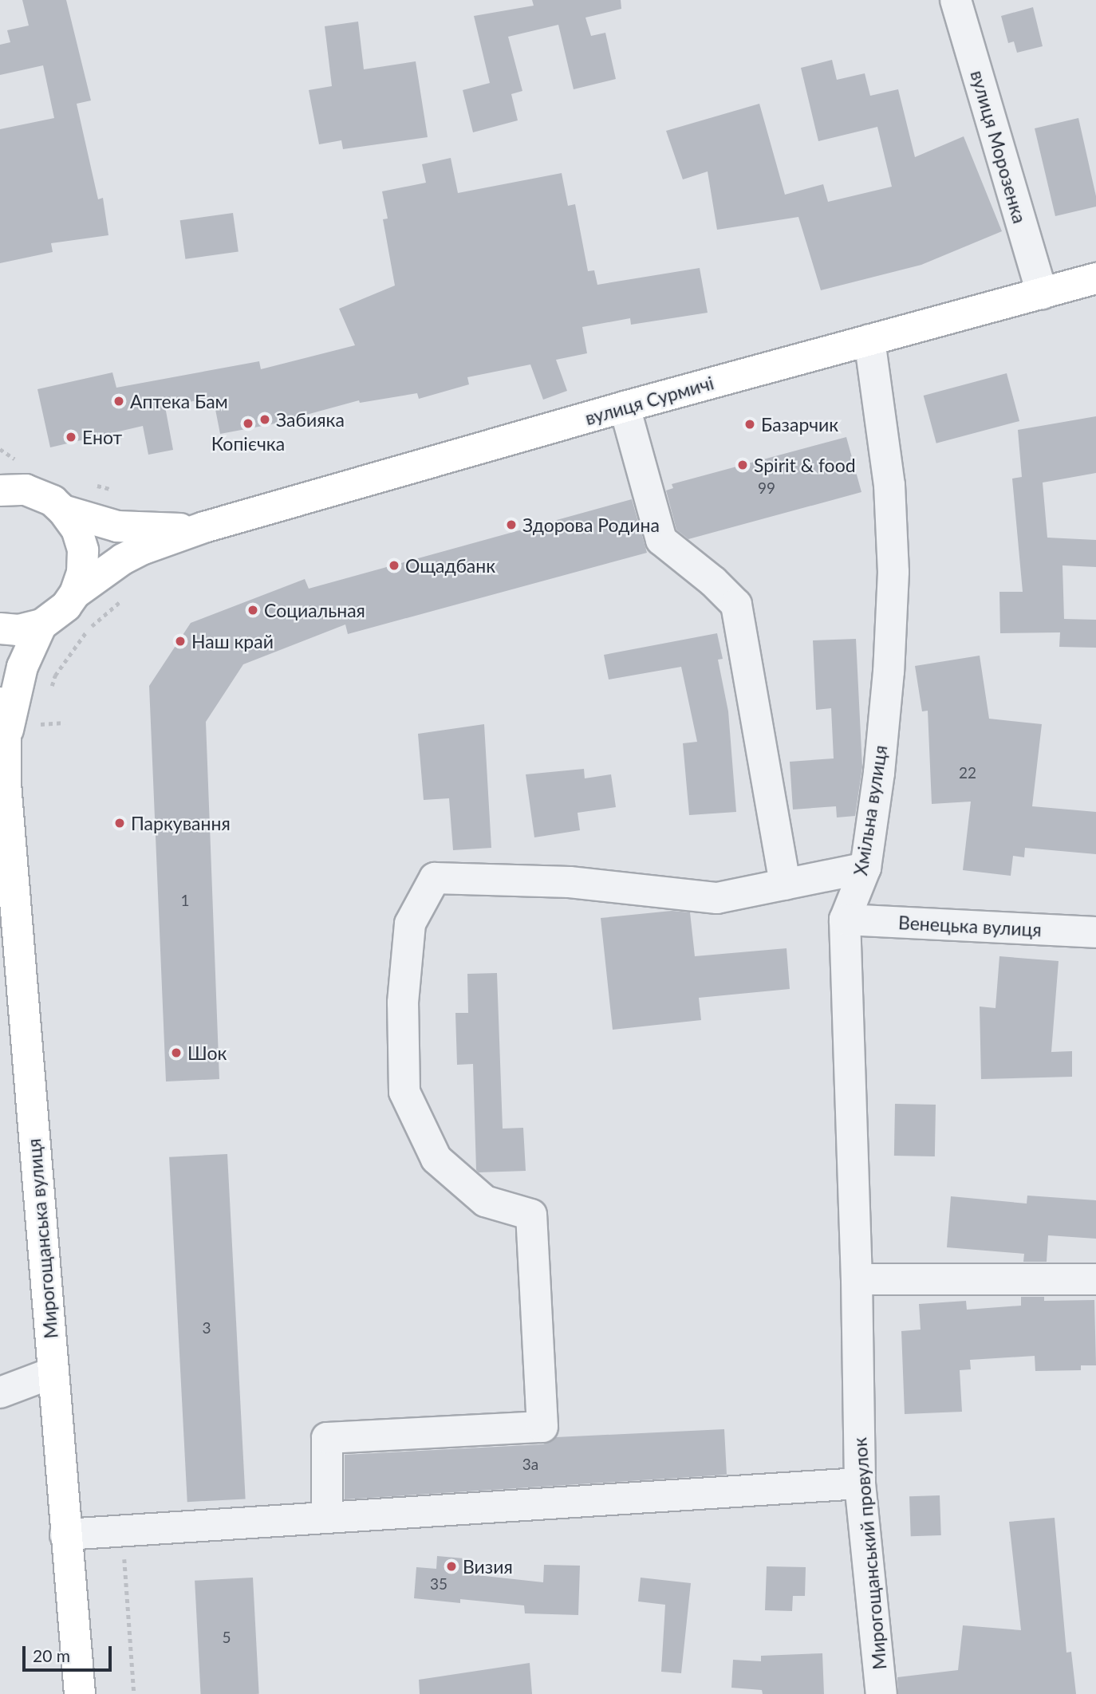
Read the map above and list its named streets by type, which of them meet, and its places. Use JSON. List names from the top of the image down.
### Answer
{
  "streets": {
    "main road": ["вулиця Сурмичі", "Мирогощанська вулиця"],
    "street": [
      "вулиця Морозенка",
      "Хмільна вулиця",
      "Венецька вулиця",
      "Мирогощанський провулок"
    ]
  },
  "crossings": [
    ["вулиця Морозенка", "вулиця Сурмичі"],
    ["вулиця Сурмичі", "Хмільна вулиця"],
    ["Хмільна вулиця", "Венецька вулиця"],
    ["Хмільна вулиця", "Мирогощанський провулок"]
  ],
  "places": [
    "Аптека Бам",
    "Забияка",
    "Копієчка",
    "Базарчик",
    "Енот",
    "Spirit & food",
    "Здорова Родина",
    "Ощадбанк",
    "Социальная",
    "Наш край",
    "Паркування",
    "Шок",
    "Визия"
  ],
  "house_numbers": [
    "99",
    "22",
    "1",
    "3",
    "3а",
    "35",
    "5"
  ],
  "scale_bar": "20 m"
}
